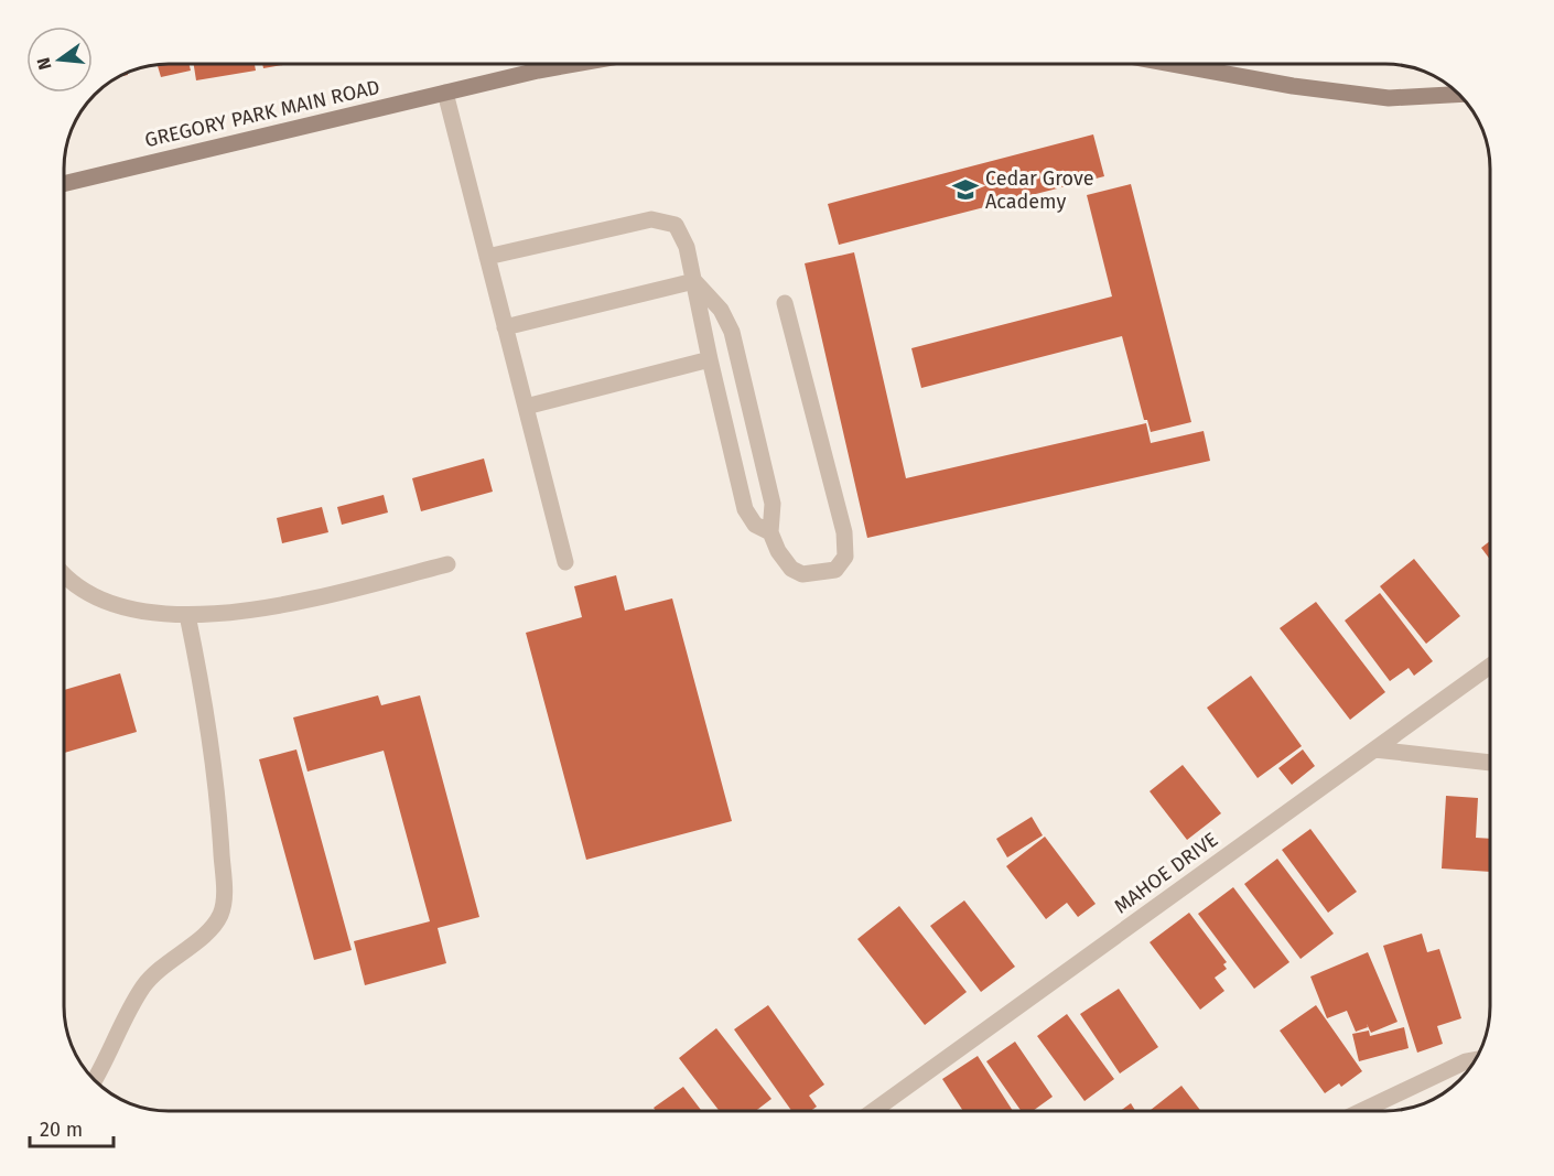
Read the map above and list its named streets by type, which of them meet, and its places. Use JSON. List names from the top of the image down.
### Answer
{
  "streets": {
    "street": ["GREGORY PARK MAIN ROAD", "MAHOE DRIVE"]
  },
  "places": {
    "school or university": ["Cedar Grove Academy"]
  },
  "scale_bar": "20 m",
  "north": "left"
}
